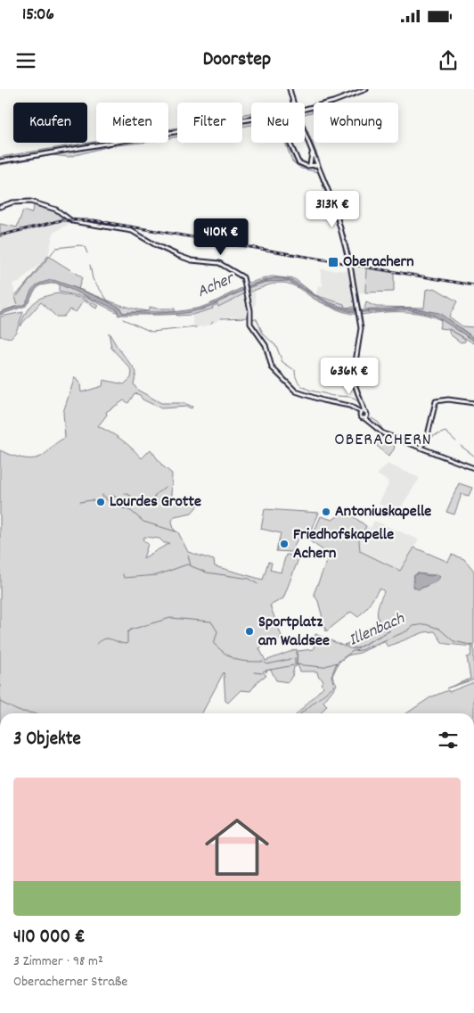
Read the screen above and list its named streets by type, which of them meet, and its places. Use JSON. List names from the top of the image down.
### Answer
{
  "districts": ["OBERACHERN"],
  "water": ["Acher", "Illenbach"],
  "places": {
    "transit": ["Oberachern"],
    "other": [
      "Lourdes Grotte",
      "Antoniuskapelle",
      "Friedhofskapelle Achern",
      "Sportplatz am Waldsee"
    ]
  },
  "page": {
    "status": "15:06",
    "header": "Doorstep",
    "chip": [
      "Kaufen",
      "Mieten",
      "Filter",
      "Neu",
      "Wohnung"
    ],
    "price": ["313K €", "410K €", "636K €"],
    "heading": "3 Objekte",
    "list": [
      {
        "name": "410 000 €",
        "note": "3 Zimmer · 98 m² · Oberacherner Straße"
      }
    ]
  }
}
